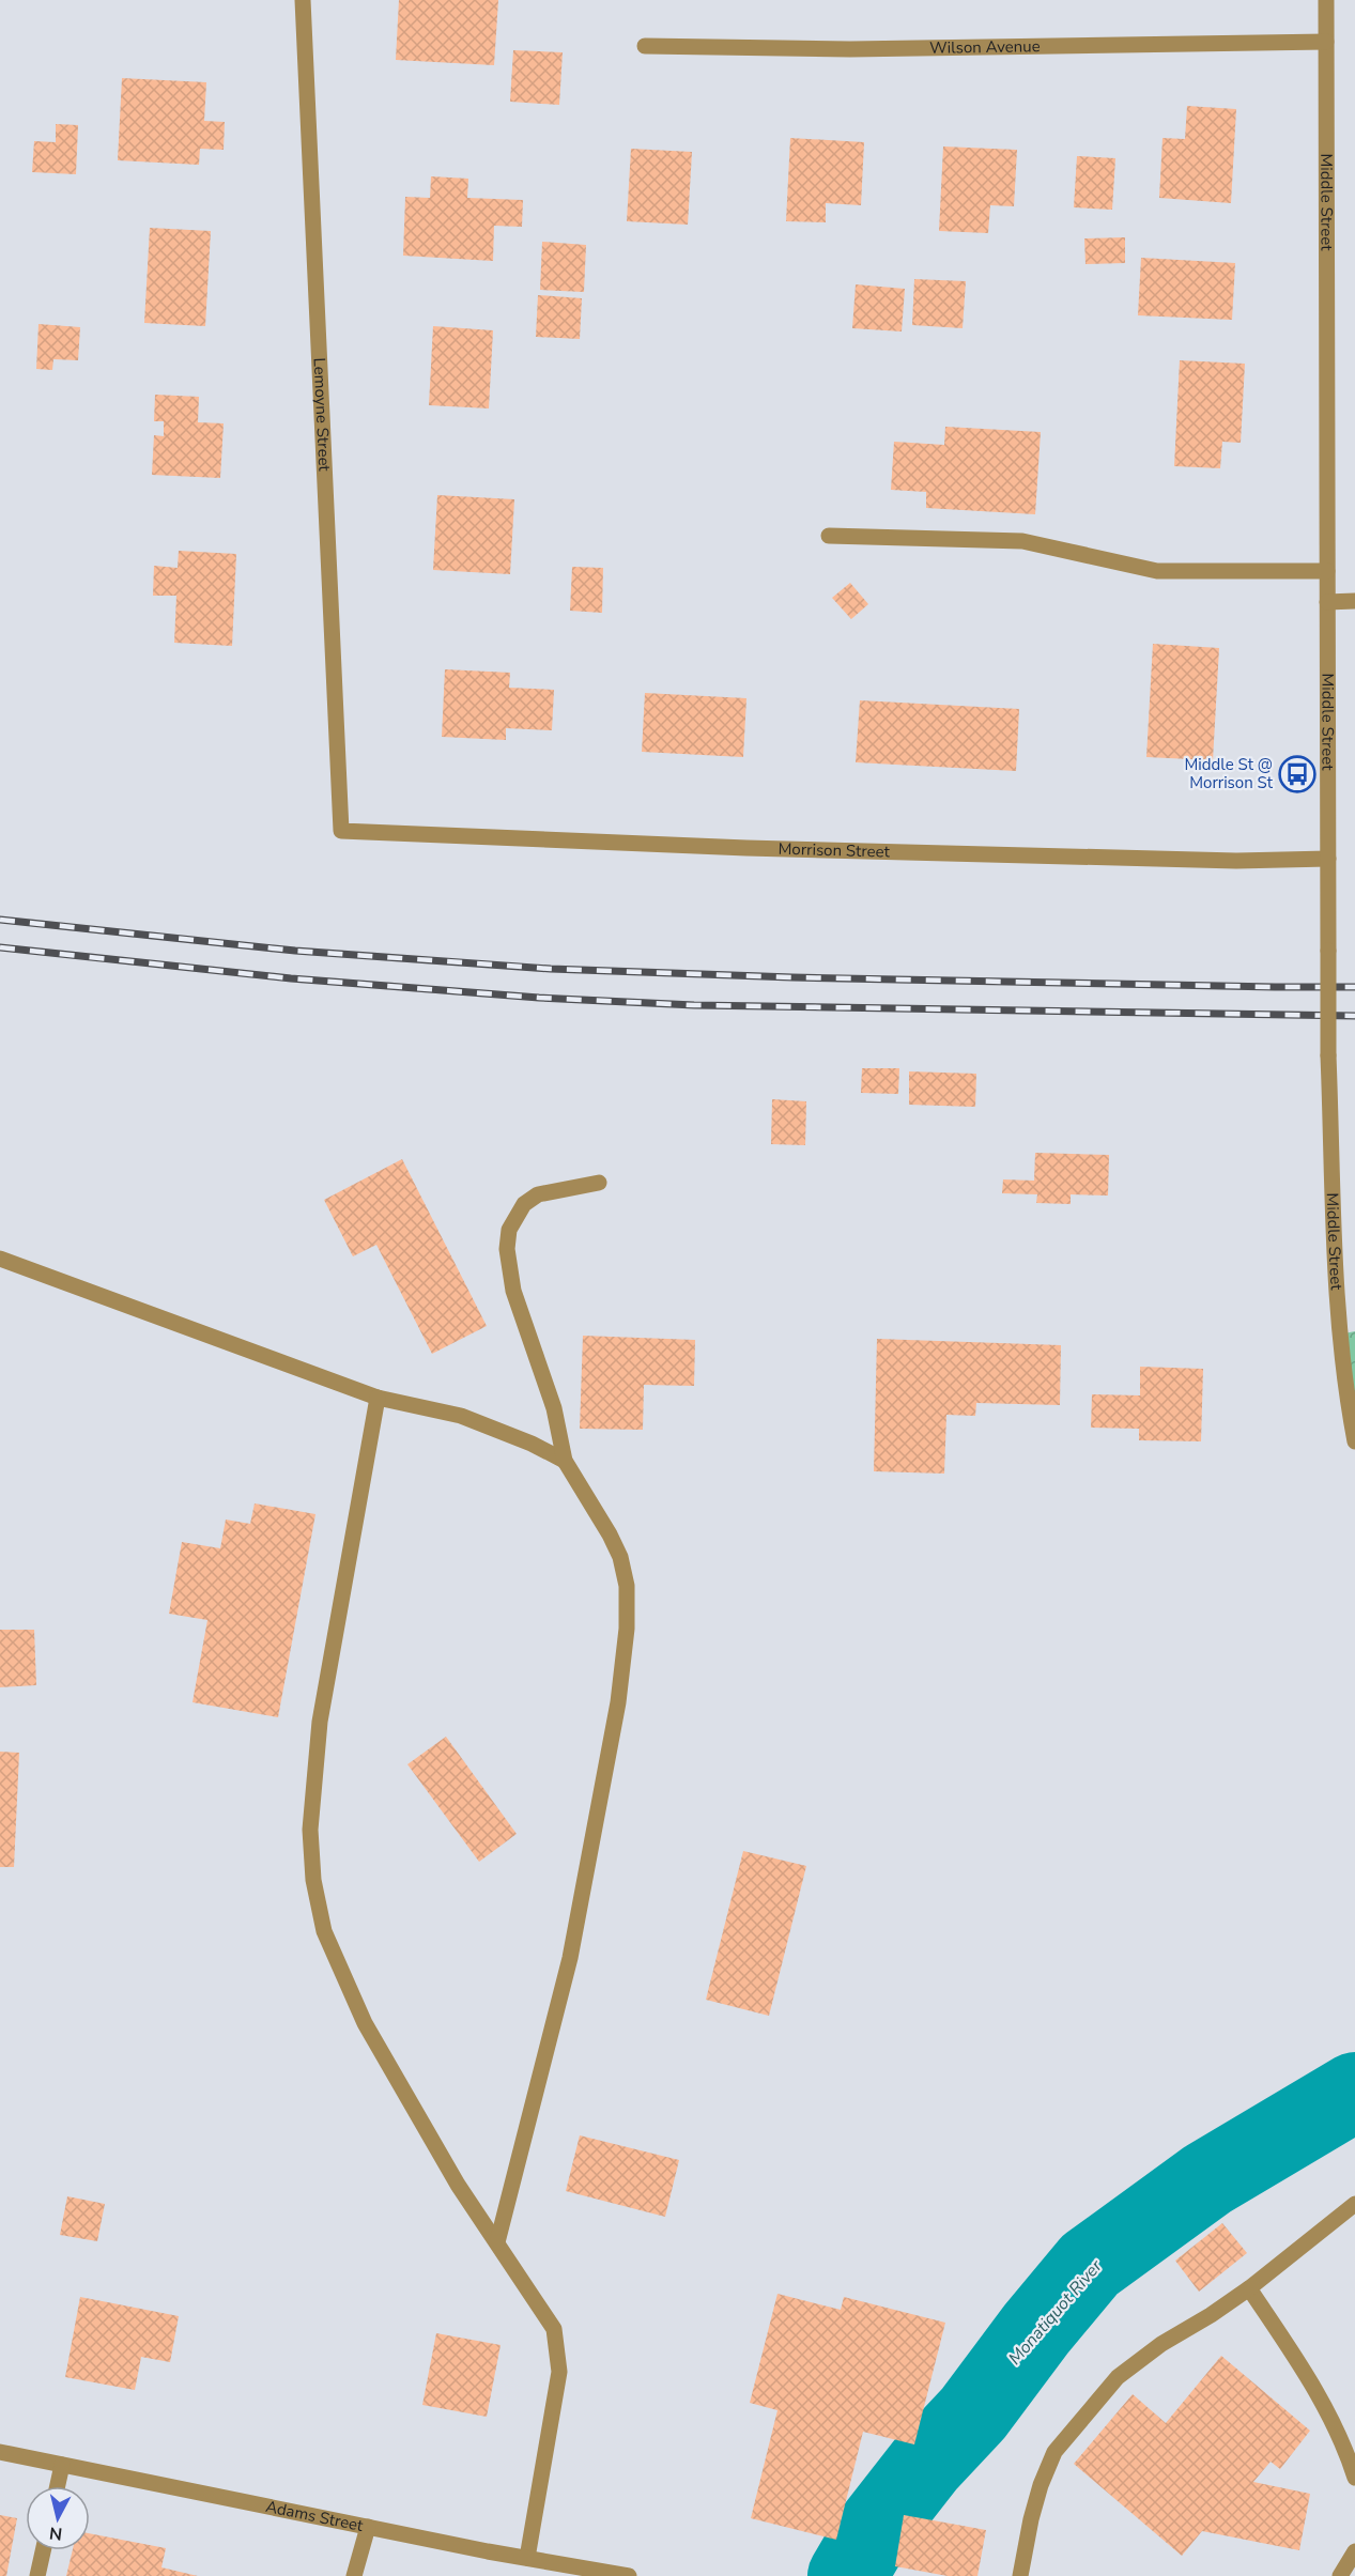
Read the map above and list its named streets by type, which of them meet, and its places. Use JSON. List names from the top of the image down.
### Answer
{
  "streets": {
    "street": [
      "Wilson Avenue",
      "Middle Street",
      "Lemoyne Street",
      "Morrison Street",
      "Adams Street"
    ]
  },
  "crossings": [
    ["Wilson Avenue", "Middle Street"],
    ["Middle Street", "Morrison Street"],
    ["Lemoyne Street", "Morrison Street"]
  ],
  "water": ["Monatiquot River"],
  "places": {
    "bus stop": ["Middle St @ Morrison St"]
  },
  "north": "bottom"
}
